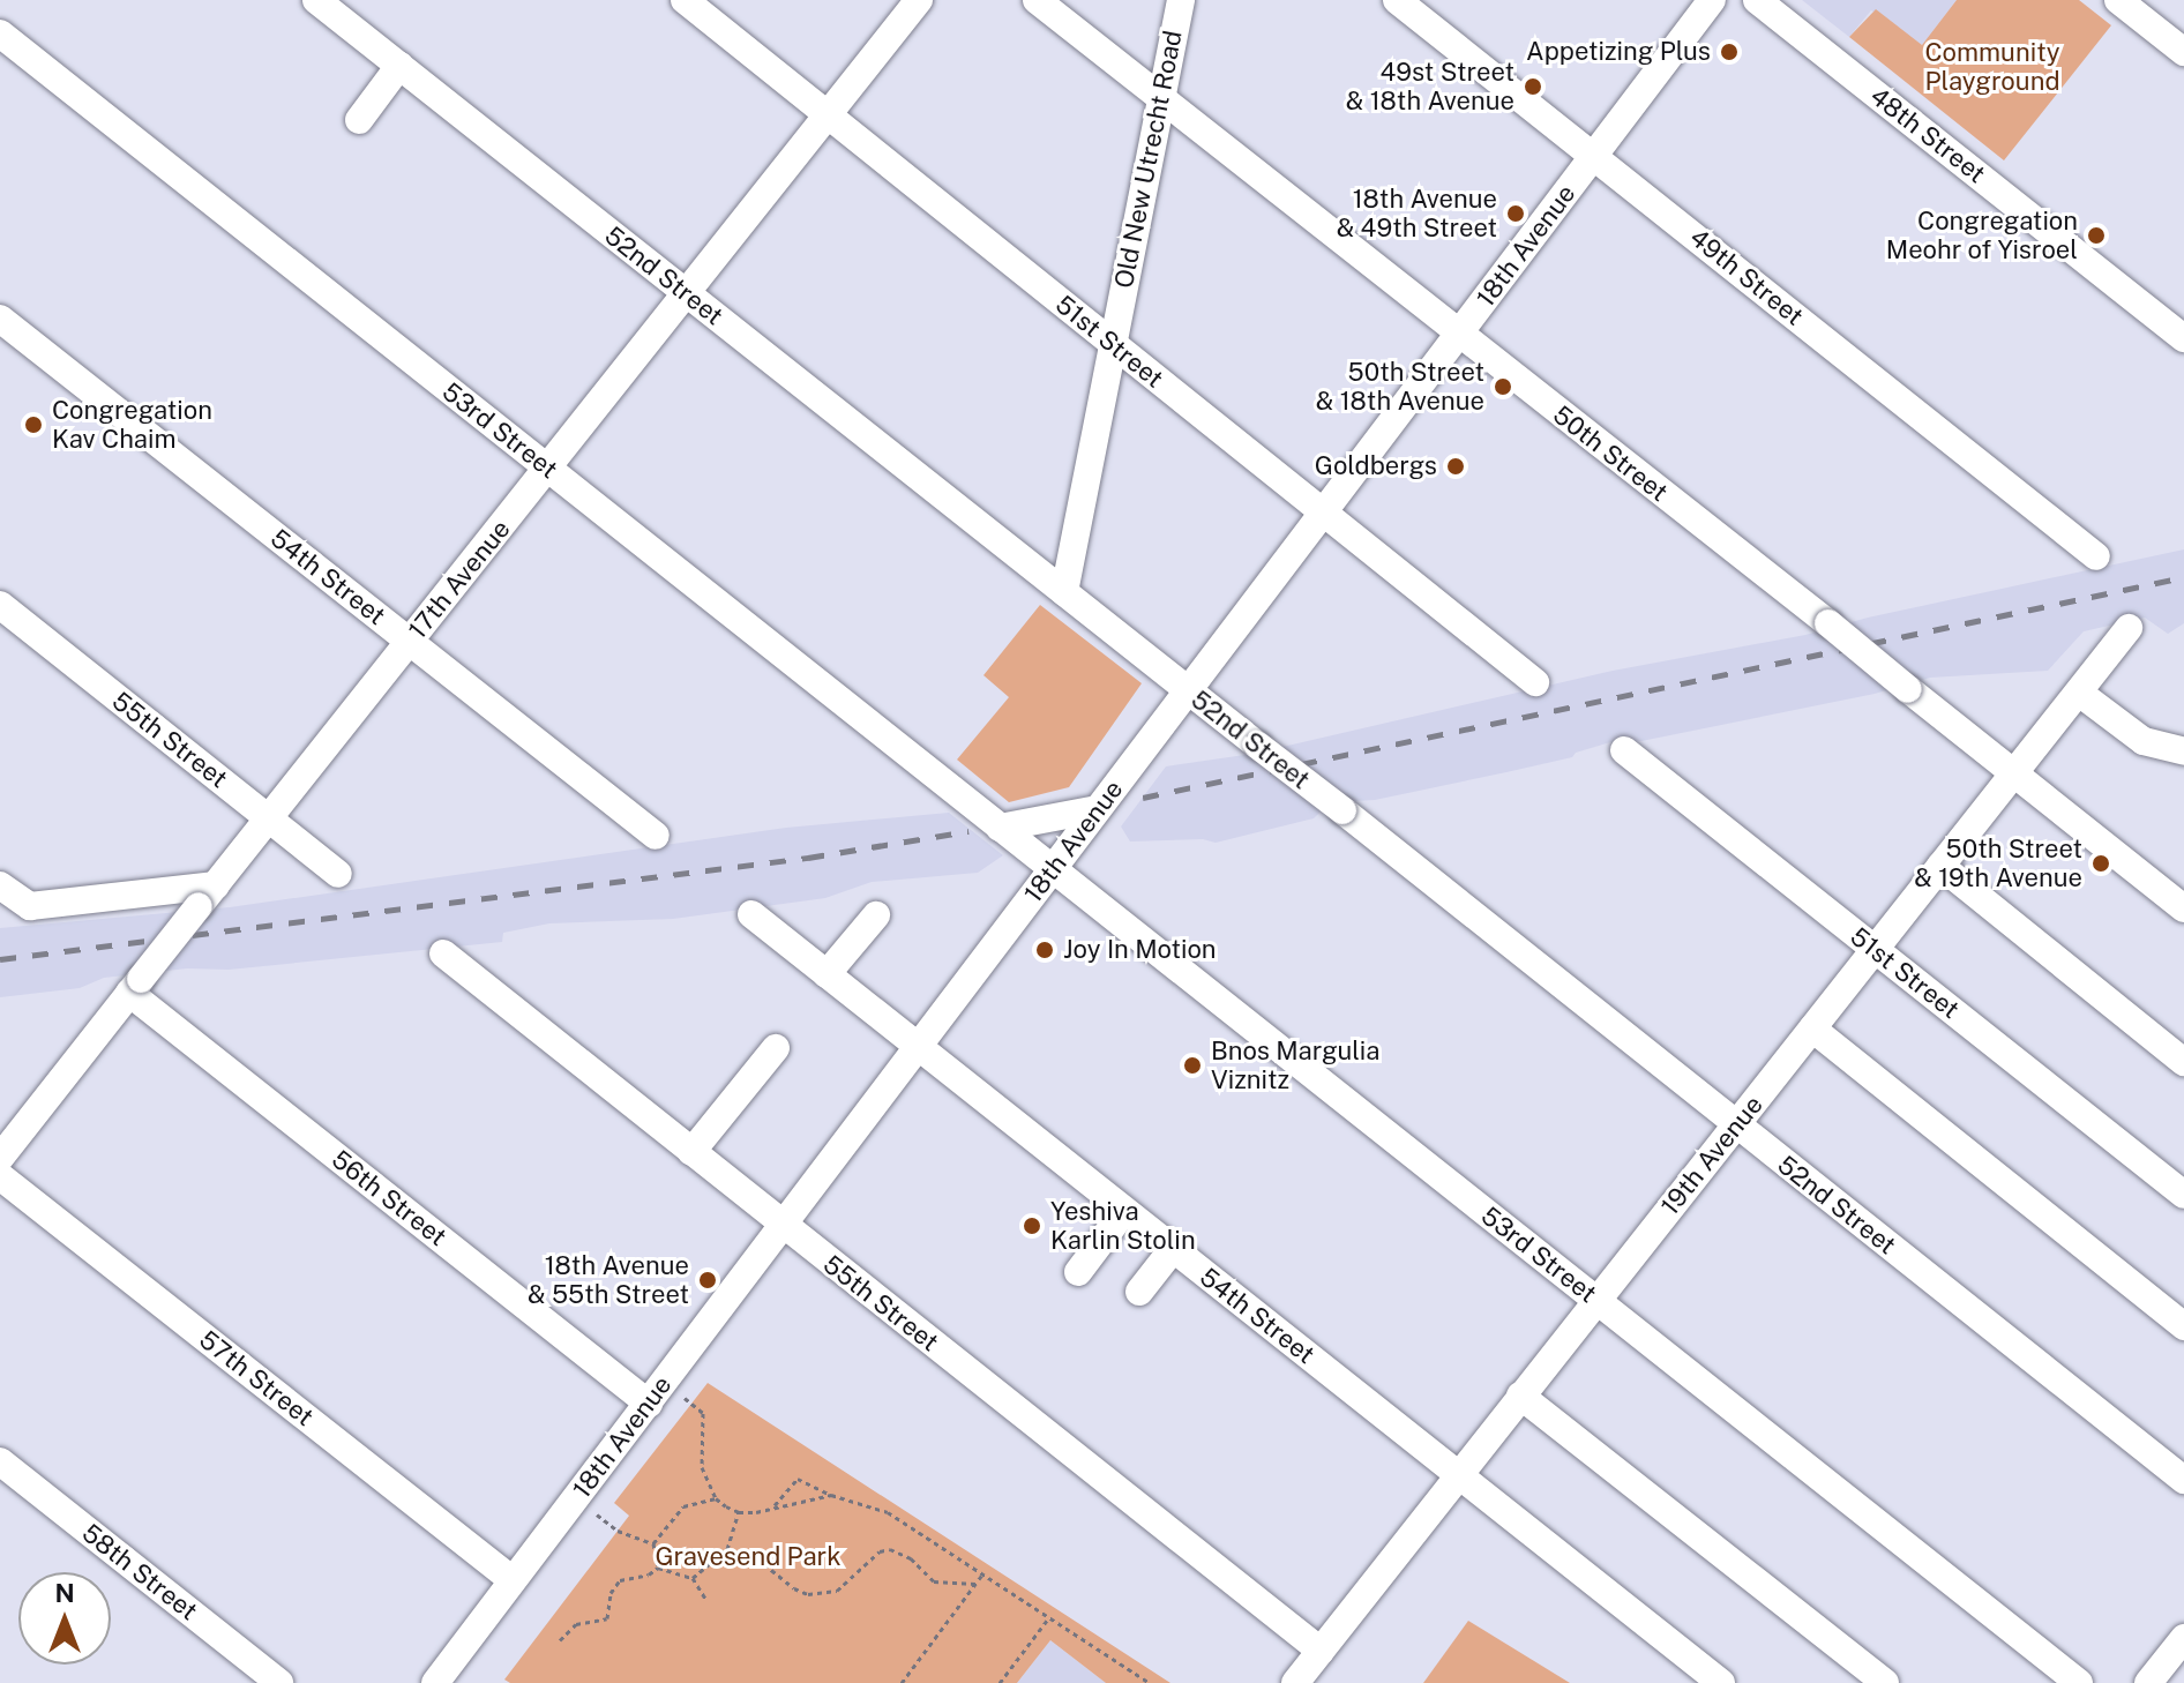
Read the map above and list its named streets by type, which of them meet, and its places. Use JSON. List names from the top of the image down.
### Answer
{
  "streets": {
    "street": [
      "48th Street",
      "Old New Utrecht Road",
      "18th Avenue",
      "52nd Street",
      "49th Street",
      "51st Street",
      "53rd Street",
      "50th Street",
      "54th Street",
      "17th Avenue",
      "55th Street",
      "19th Avenue",
      "56th Street",
      "57th Street",
      "58th Street"
    ]
  },
  "crossings": [
    ["Old New Utrecht Road", "52nd Street"],
    ["Old New Utrecht Road", "51st Street"],
    ["Old New Utrecht Road", "50th Street"],
    ["18th Avenue", "52nd Street"],
    ["18th Avenue", "49th Street"],
    ["18th Avenue", "51st Street"],
    ["18th Avenue", "53rd Street"],
    ["18th Avenue", "50th Street"],
    ["18th Avenue", "54th Street"],
    ["18th Avenue", "55th Street"],
    ["18th Avenue", "56th Street"],
    ["18th Avenue", "57th Street"],
    ["52nd Street", "17th Avenue"],
    ["52nd Street", "19th Avenue"],
    ["51st Street", "17th Avenue"],
    ["51st Street", "19th Avenue"],
    ["53rd Street", "17th Avenue"],
    ["53rd Street", "19th Avenue"],
    ["50th Street", "19th Avenue"],
    ["54th Street", "17th Avenue"],
    ["54th Street", "19th Avenue"],
    ["17th Avenue", "55th Street"],
    ["17th Avenue", "56th Street"],
    ["55th Street", "19th Avenue"]
  ],
  "parks": ["Community Playground", "Gravesend Park"],
  "places": [
    "Appetizing Plus",
    "49st Street & 18th Avenue",
    "18th Avenue & 49th Street",
    "Congregation Meohr of Yisroel",
    "50th Street & 18th Avenue",
    "Congregation Kav Chaim",
    "Goldbergs",
    "50th Street & 19th Avenue",
    "Joy In Motion",
    "Bnos Margulia Viznitz",
    "Yeshiva Karlin Stolin",
    "18th Avenue & 55th Street"
  ],
  "north": "top"
}
